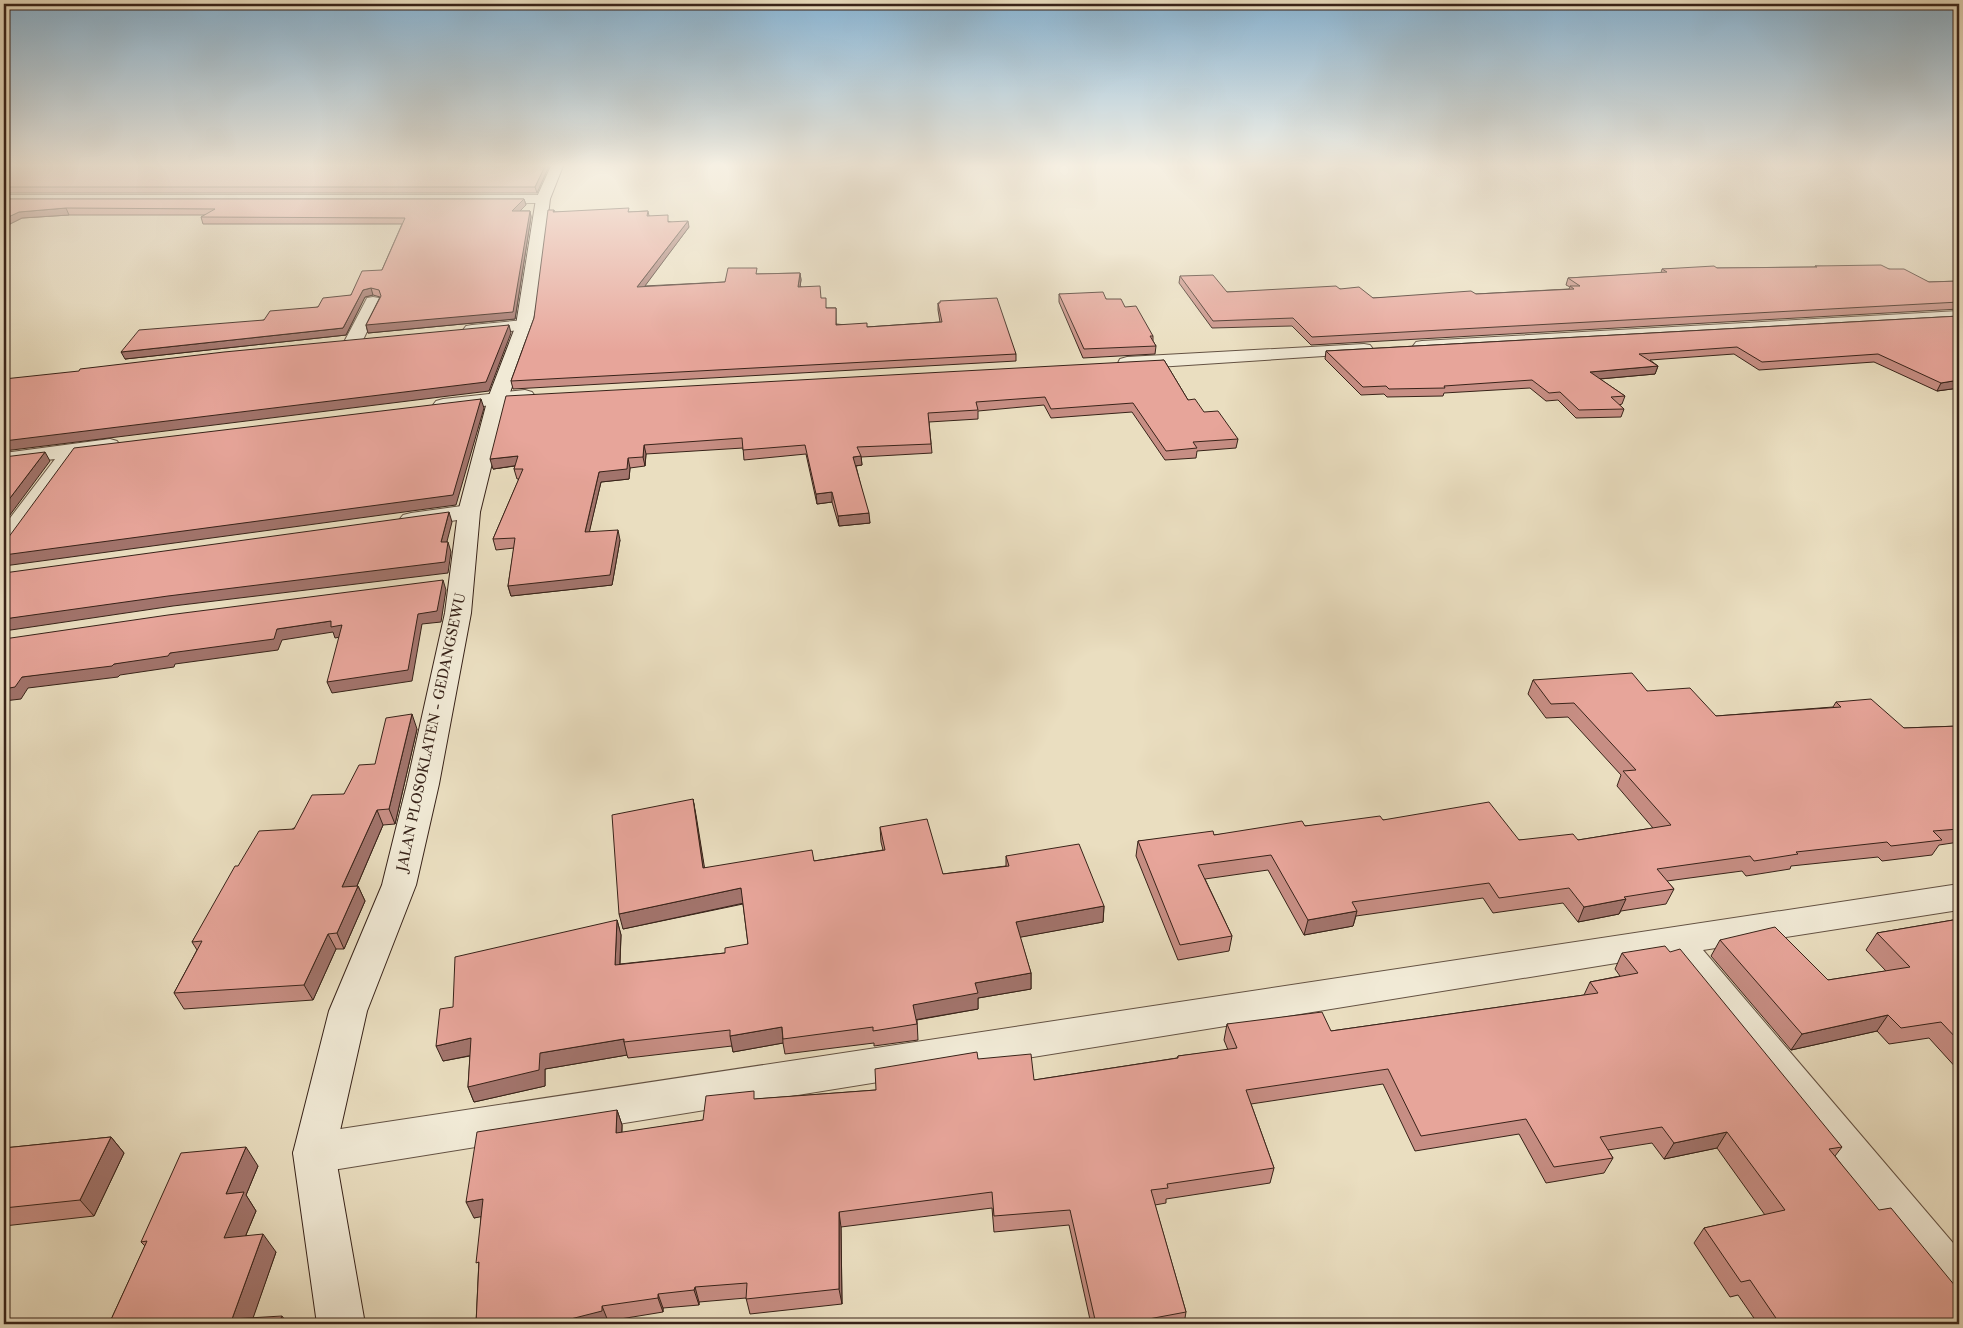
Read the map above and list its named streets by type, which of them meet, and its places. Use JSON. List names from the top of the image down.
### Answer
{
  "streets": {
    "street": ["JALAN PLOSOKLATEN - GEDANGSEWU"]
  }
}
